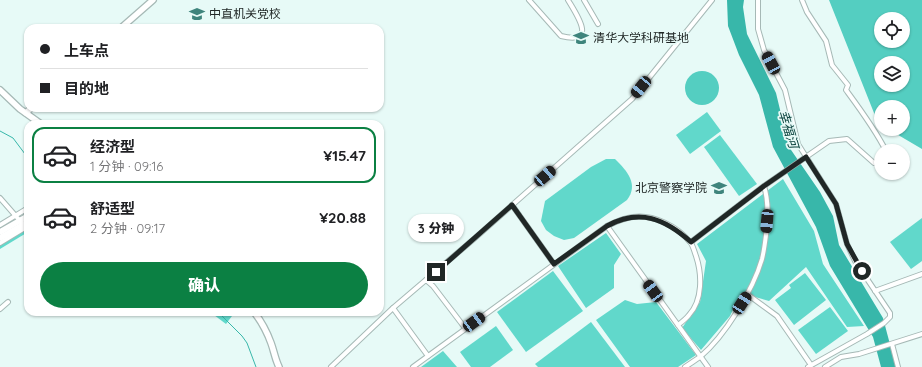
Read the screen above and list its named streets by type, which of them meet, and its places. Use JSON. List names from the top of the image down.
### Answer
{
  "water": ["幸福河"],
  "places": {
    "school or university": ["中直机关党校", "清华大学科研基地", "北京警察学院"]
  },
  "page": {
    "map_buttons": ["+", "−"],
    "banner": ["上车点", "目的地"],
    "list": [
      {
        "name": "经济型",
        "note": "1 分钟 · 09:16",
        "value": "¥15.47"
      },
      {
        "name": "舒适型",
        "note": "2 分钟 · 09:17",
        "value": "¥20.88"
      }
    ],
    "bubble": "3 分钟",
    "buttons": "确认"
  }
}
